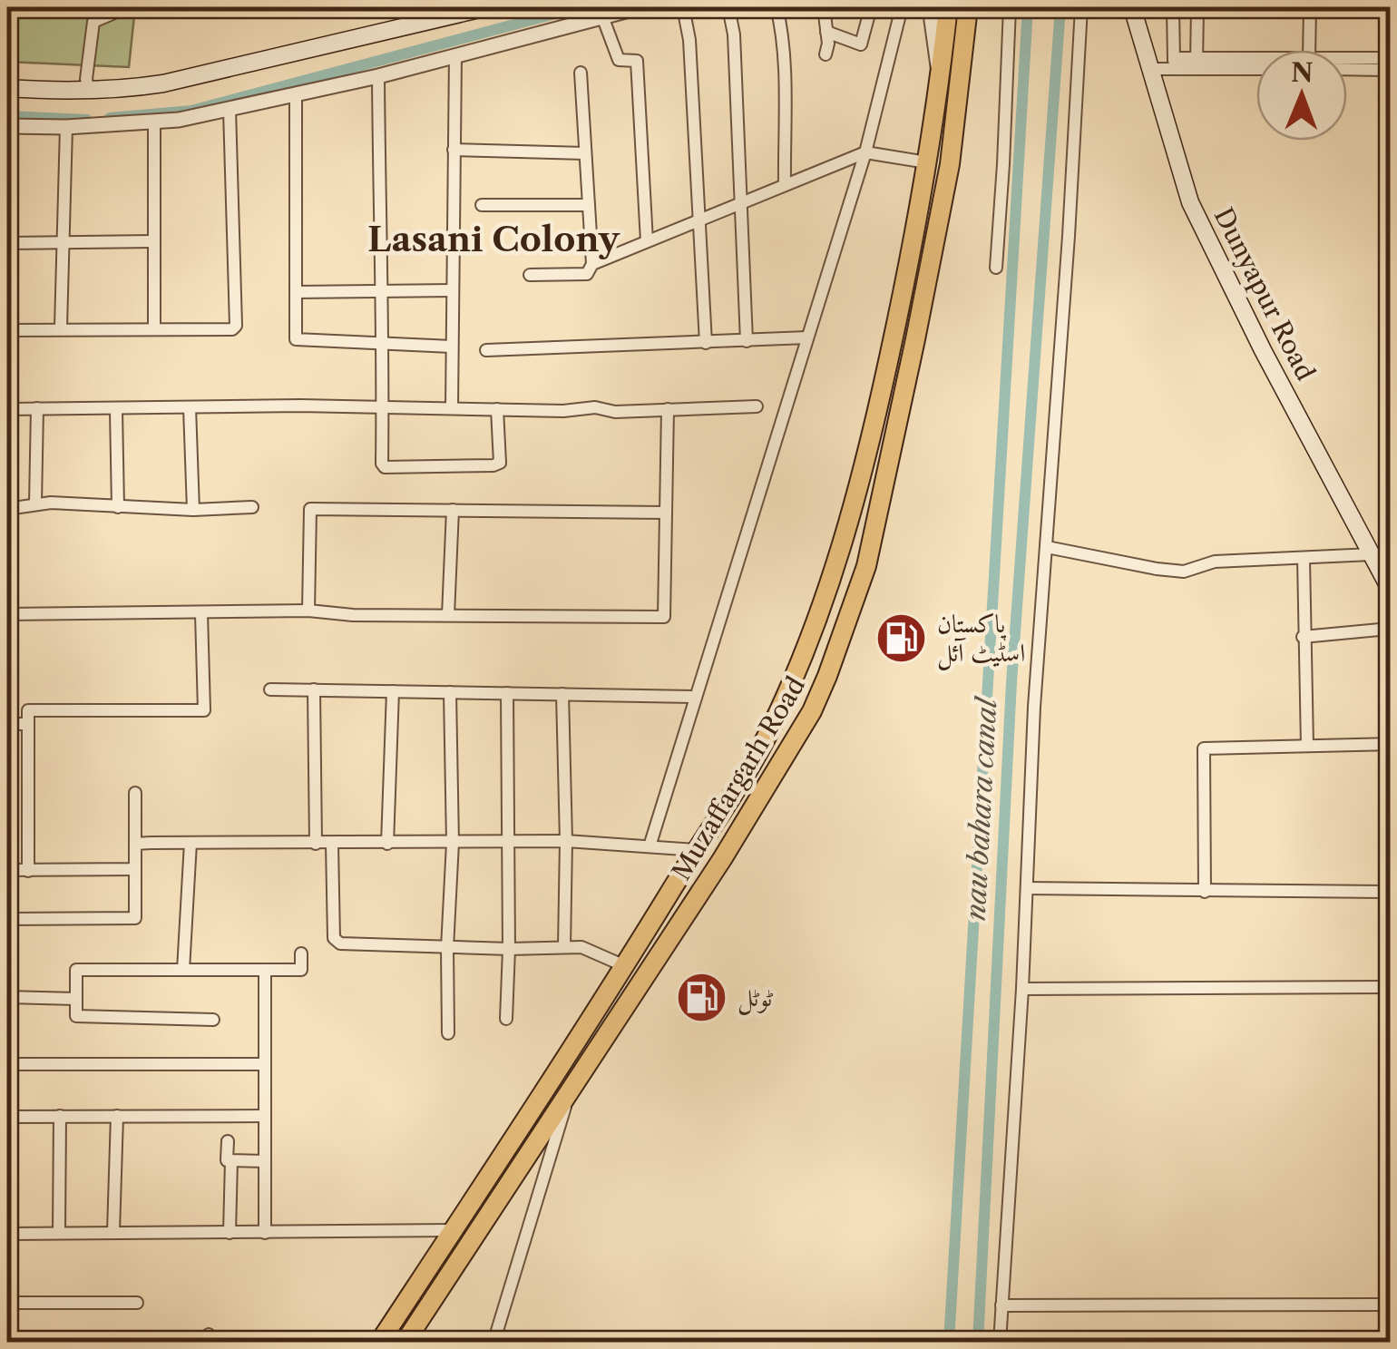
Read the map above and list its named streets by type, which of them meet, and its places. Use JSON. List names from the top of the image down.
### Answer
{
  "streets": {
    "main road": ["Dunyapur Road", "Muzaffargarh Road"]
  },
  "districts": ["Lasani Colony"],
  "water": ["nau bahara canal"],
  "places": {
    "fuel station": ["پاکستان اسٹیٹ آئل", "ٹوٹل"]
  },
  "north": "top"
}
